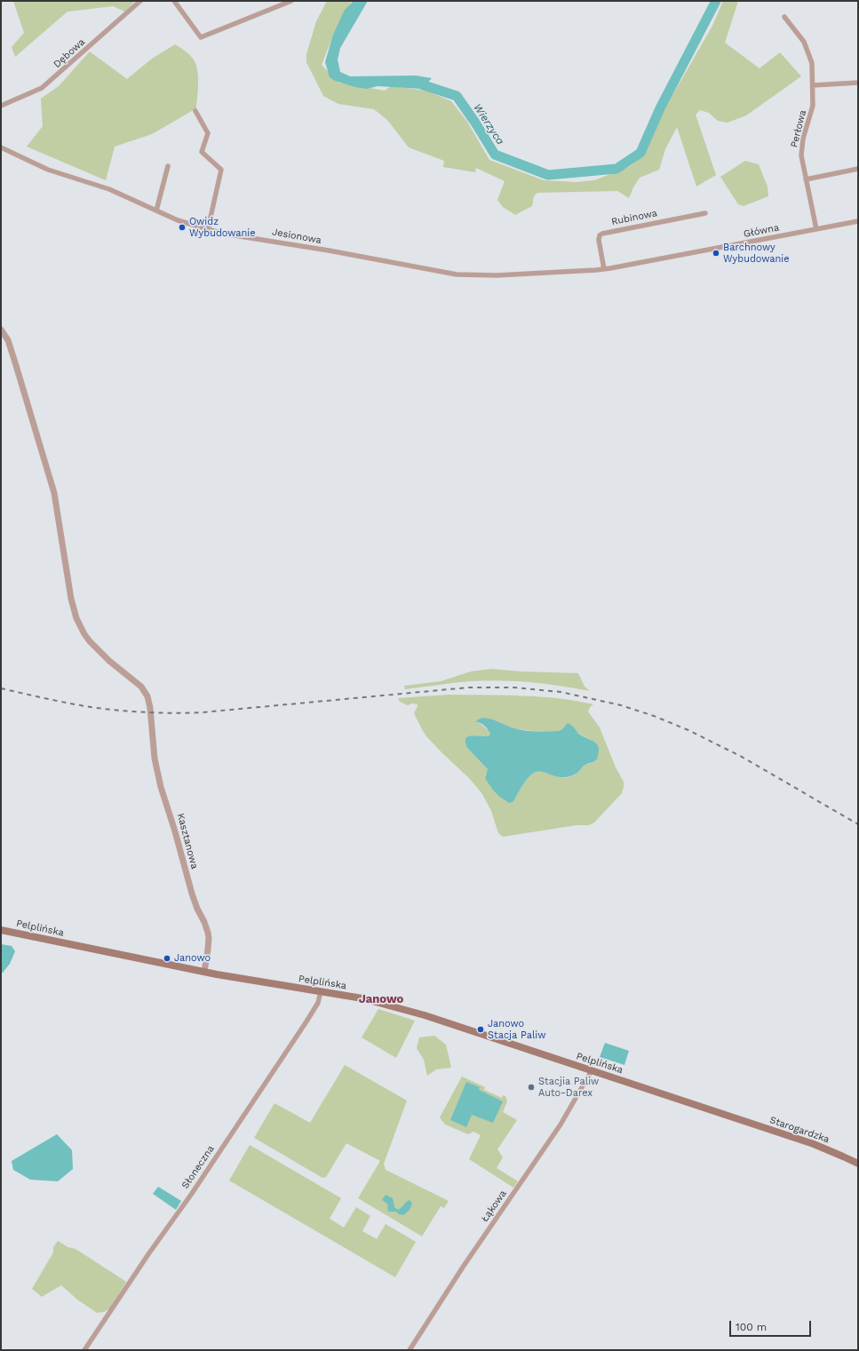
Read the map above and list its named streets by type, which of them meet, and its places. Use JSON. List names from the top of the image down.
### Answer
{
  "streets": {
    "main road": ["Pelplińska", "Starogardzka"],
    "street": [
      "Dębowa",
      "Perłowa",
      "Rubinowa",
      "Główna",
      "Jesionowa",
      "Kasztanowa",
      "Słoneczna",
      "Łąkowa"
    ]
  },
  "crossings": [
    ["Perłowa", "Główna"],
    ["Rubinowa", "Główna"],
    ["Rubinowa", "Jesionowa"],
    ["Główna", "Jesionowa"],
    ["Kasztanowa", "Pelplińska"],
    ["Pelplińska", "Starogardzka"],
    ["Pelplińska", "Słoneczna"],
    ["Pelplińska", "Łąkowa"]
  ],
  "districts": ["Janowo"],
  "water": ["Wierzyca"],
  "places": [
    "Owidz Wybudowanie",
    "Barchnowy Wybudowanie",
    "Janowo",
    "Janowo Stacja Paliw",
    "Stacjia Paliw Auto-Darex"
  ],
  "scale_bar": "100 m"
}
